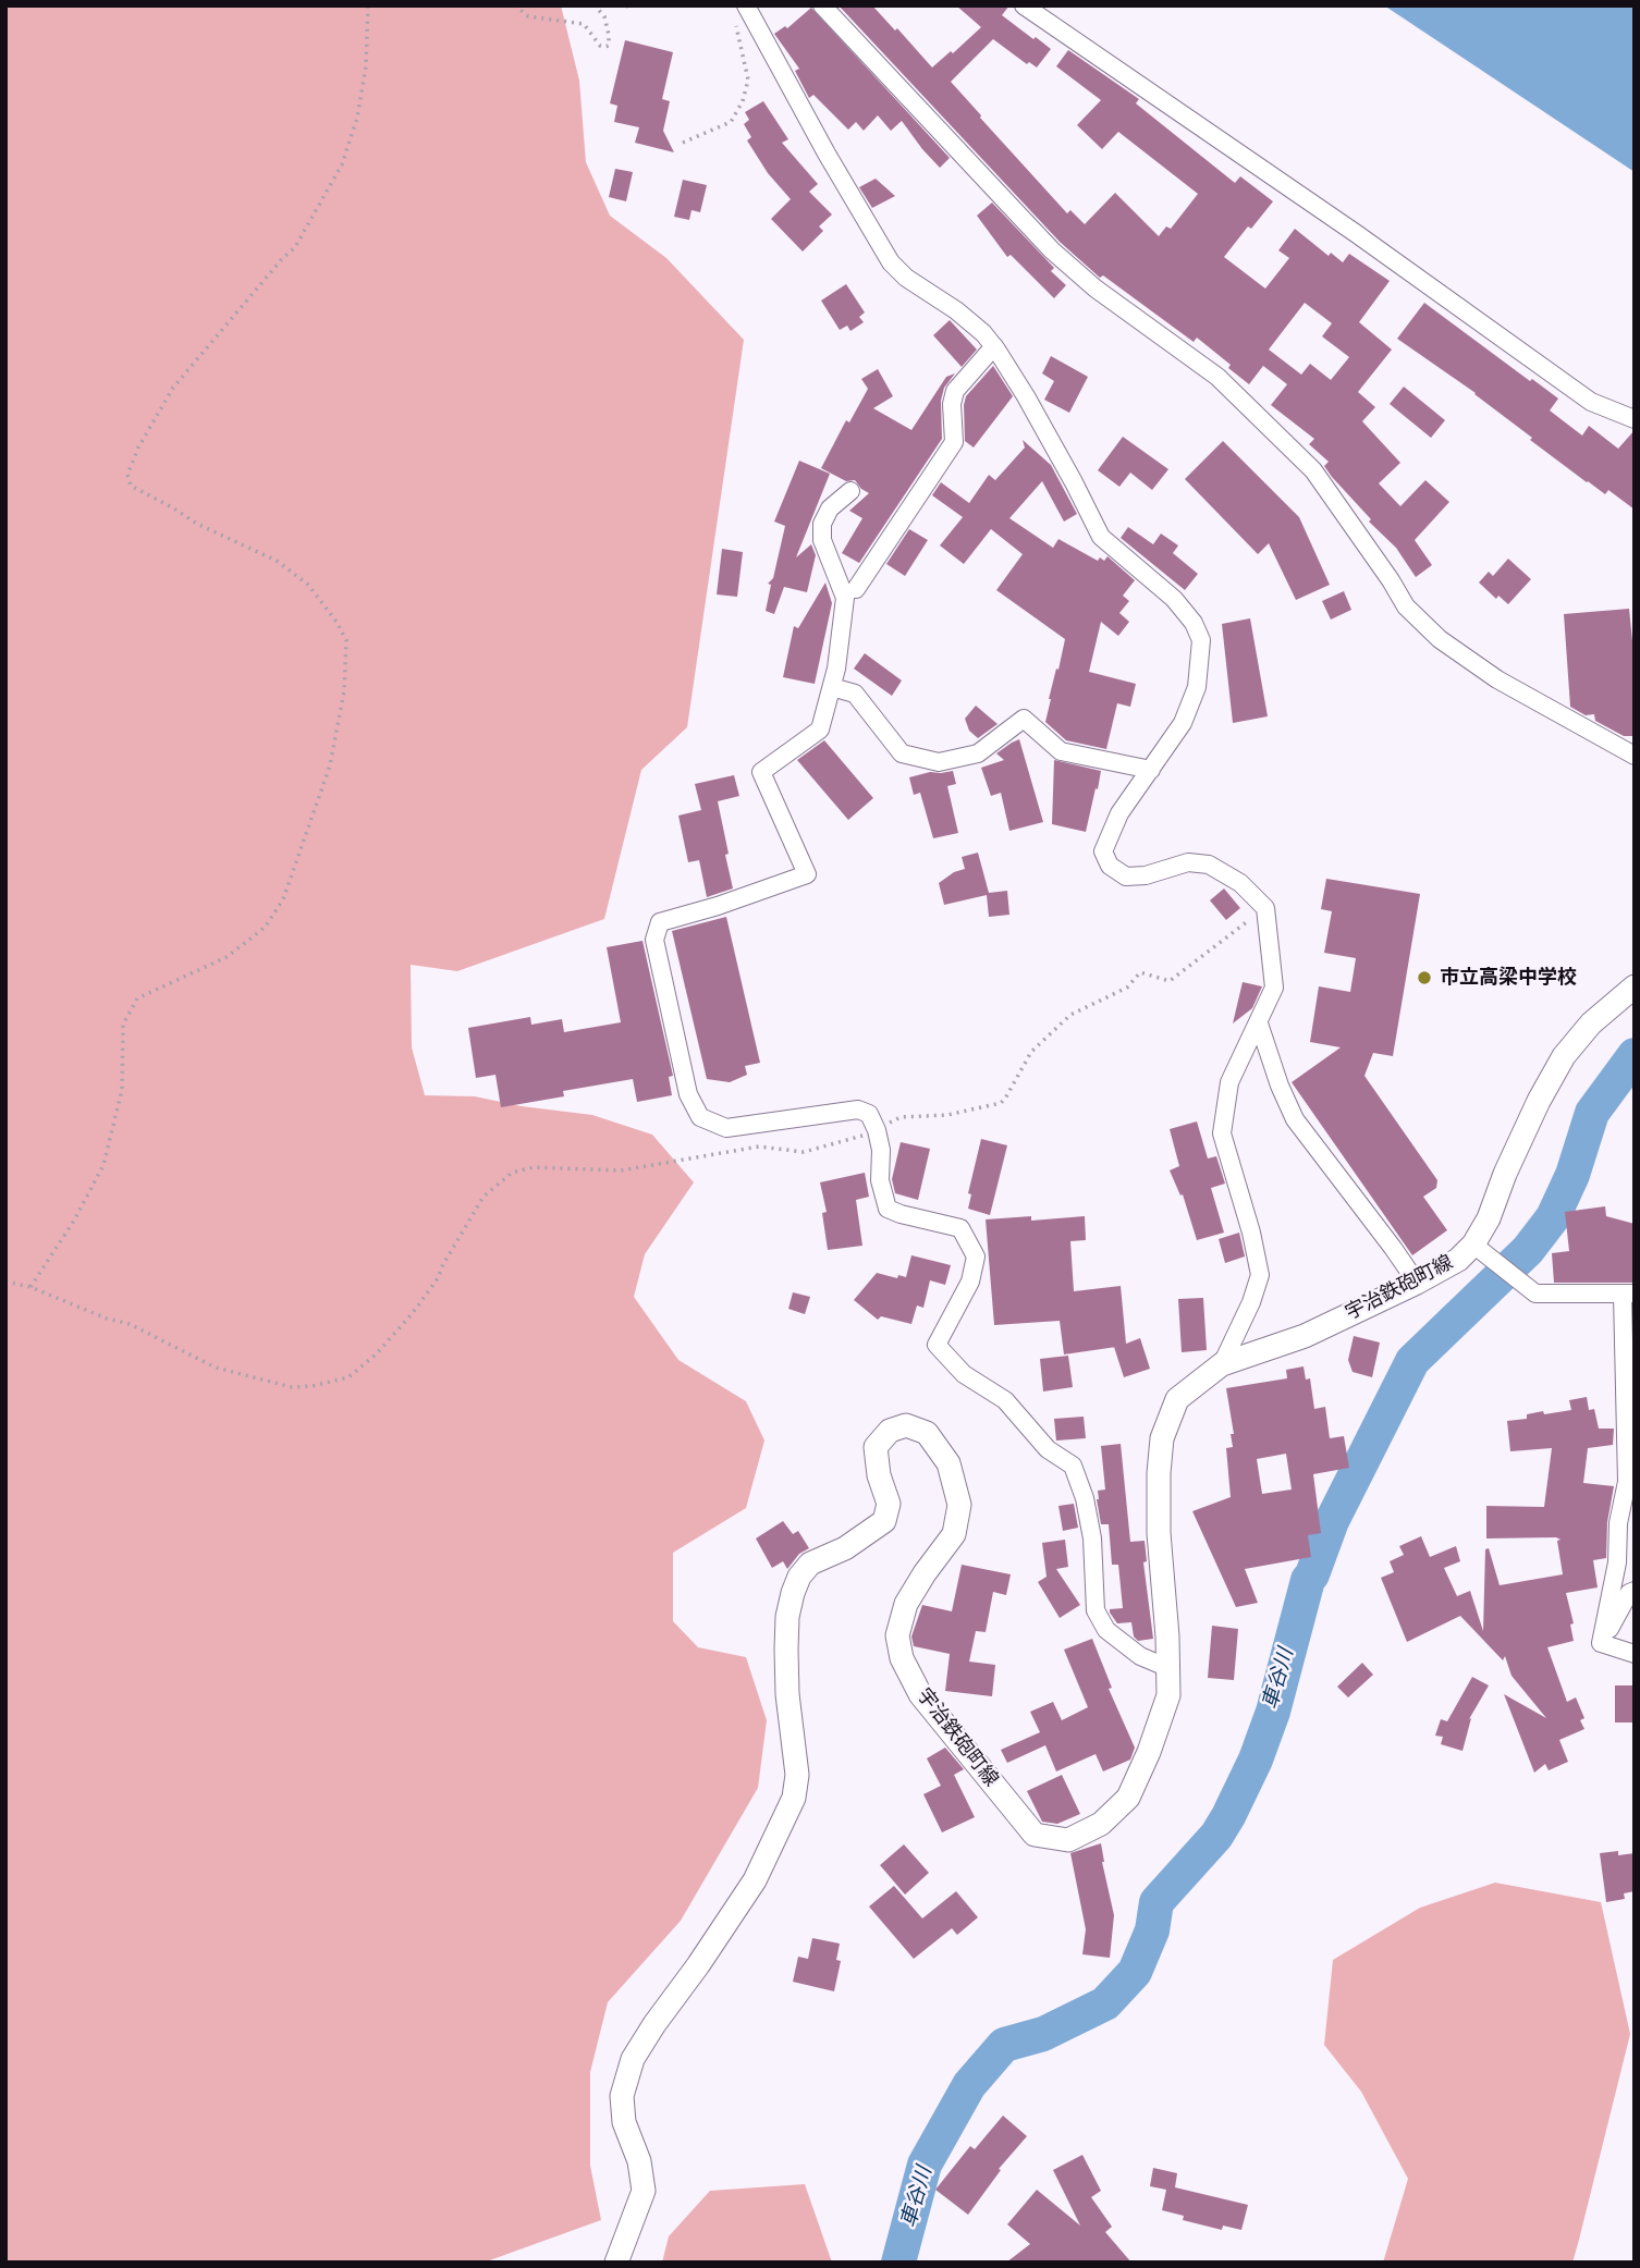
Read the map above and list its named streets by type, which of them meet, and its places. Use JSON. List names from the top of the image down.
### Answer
{
  "streets": {
    "main road": ["宇治鉄砲町線"]
  },
  "water": ["車谷川"],
  "places": ["市立高梁中学校"]
}
